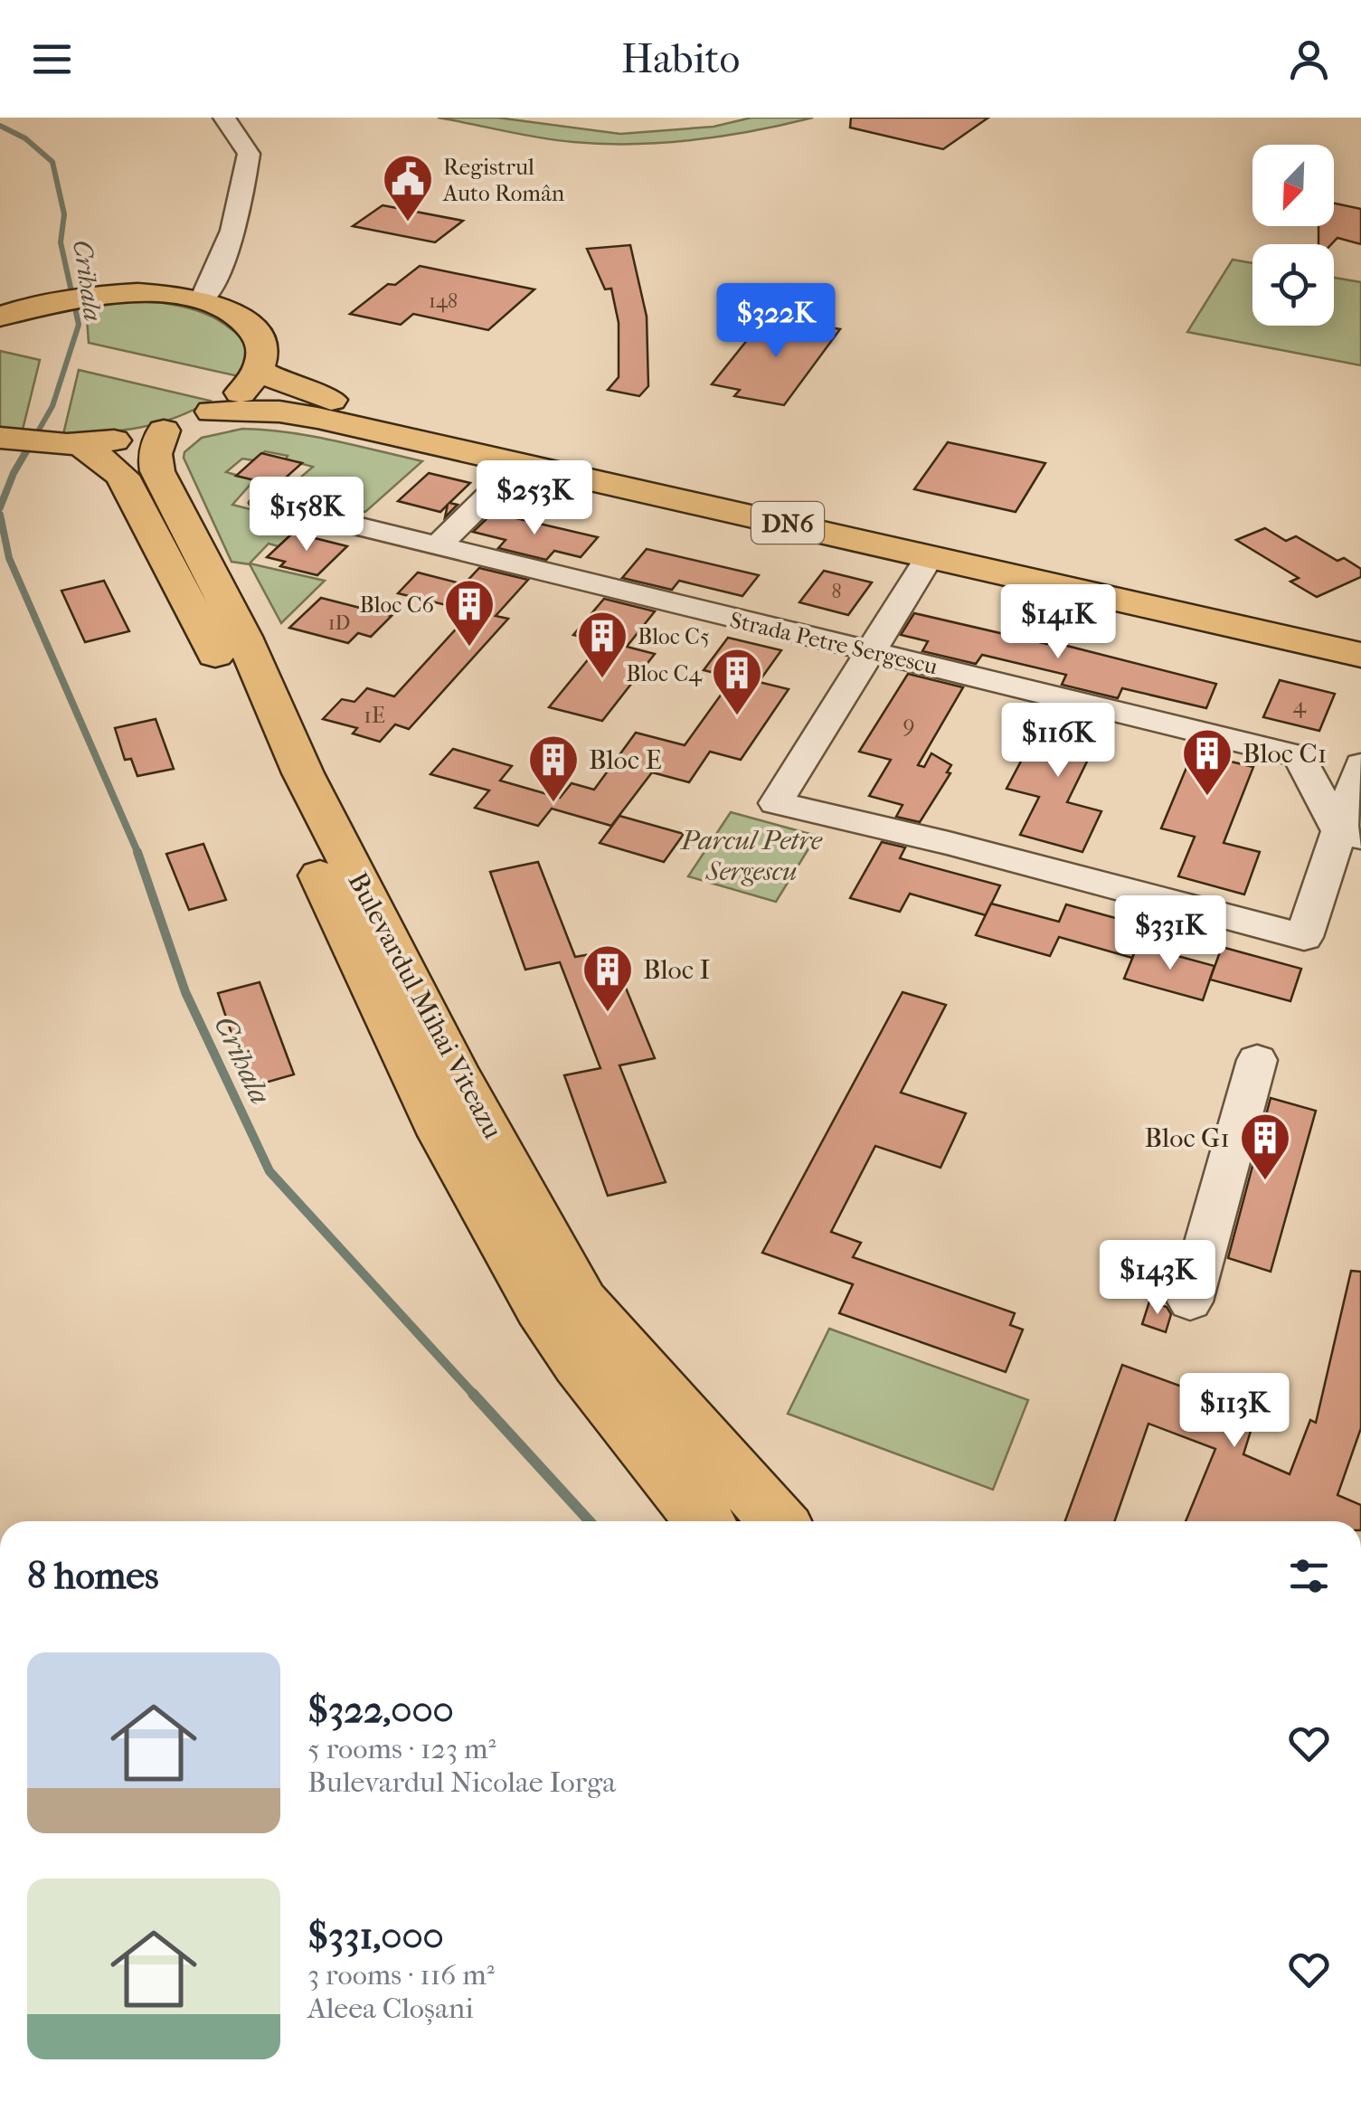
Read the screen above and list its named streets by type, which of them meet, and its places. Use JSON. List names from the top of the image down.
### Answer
{
  "streets": {
    "main road": ["DN6", "Bulevardul Mihai Viteazu"],
    "street": ["Strada Petre Sergescu"]
  },
  "crossings": [
    ["DN6", "Bulevardul Mihai Viteazu"]
  ],
  "water": ["Crihala"],
  "parks": ["Parcul Petre Sergescu"],
  "places": {
    "public building": ["Registrul Auto Român"],
    "building": [
      "Bloc C6",
      "Bloc C5",
      "Bloc C4",
      "Bloc C1",
      "Bloc E",
      "Bloc I",
      "Bloc G1"
    ]
  },
  "house_numbers": [
    "148",
    "8",
    "1D",
    "4",
    "1E",
    "9"
  ],
  "north": "bottom left",
  "page": {
    "header": "Habito",
    "price": [
      "$322K",
      "$253K",
      "$158K",
      "$141K",
      "$116K",
      "$331K",
      "$143K",
      "$113K"
    ],
    "heading": "8 homes",
    "list": [
      {
        "name": "$322,000",
        "note": "5 rooms · 123 m² · Bulevardul Nicolae Iorga"
      },
      {
        "name": "$331,000",
        "note": "3 rooms · 116 m² · Aleea Cloșani"
      }
    ]
  }
}
